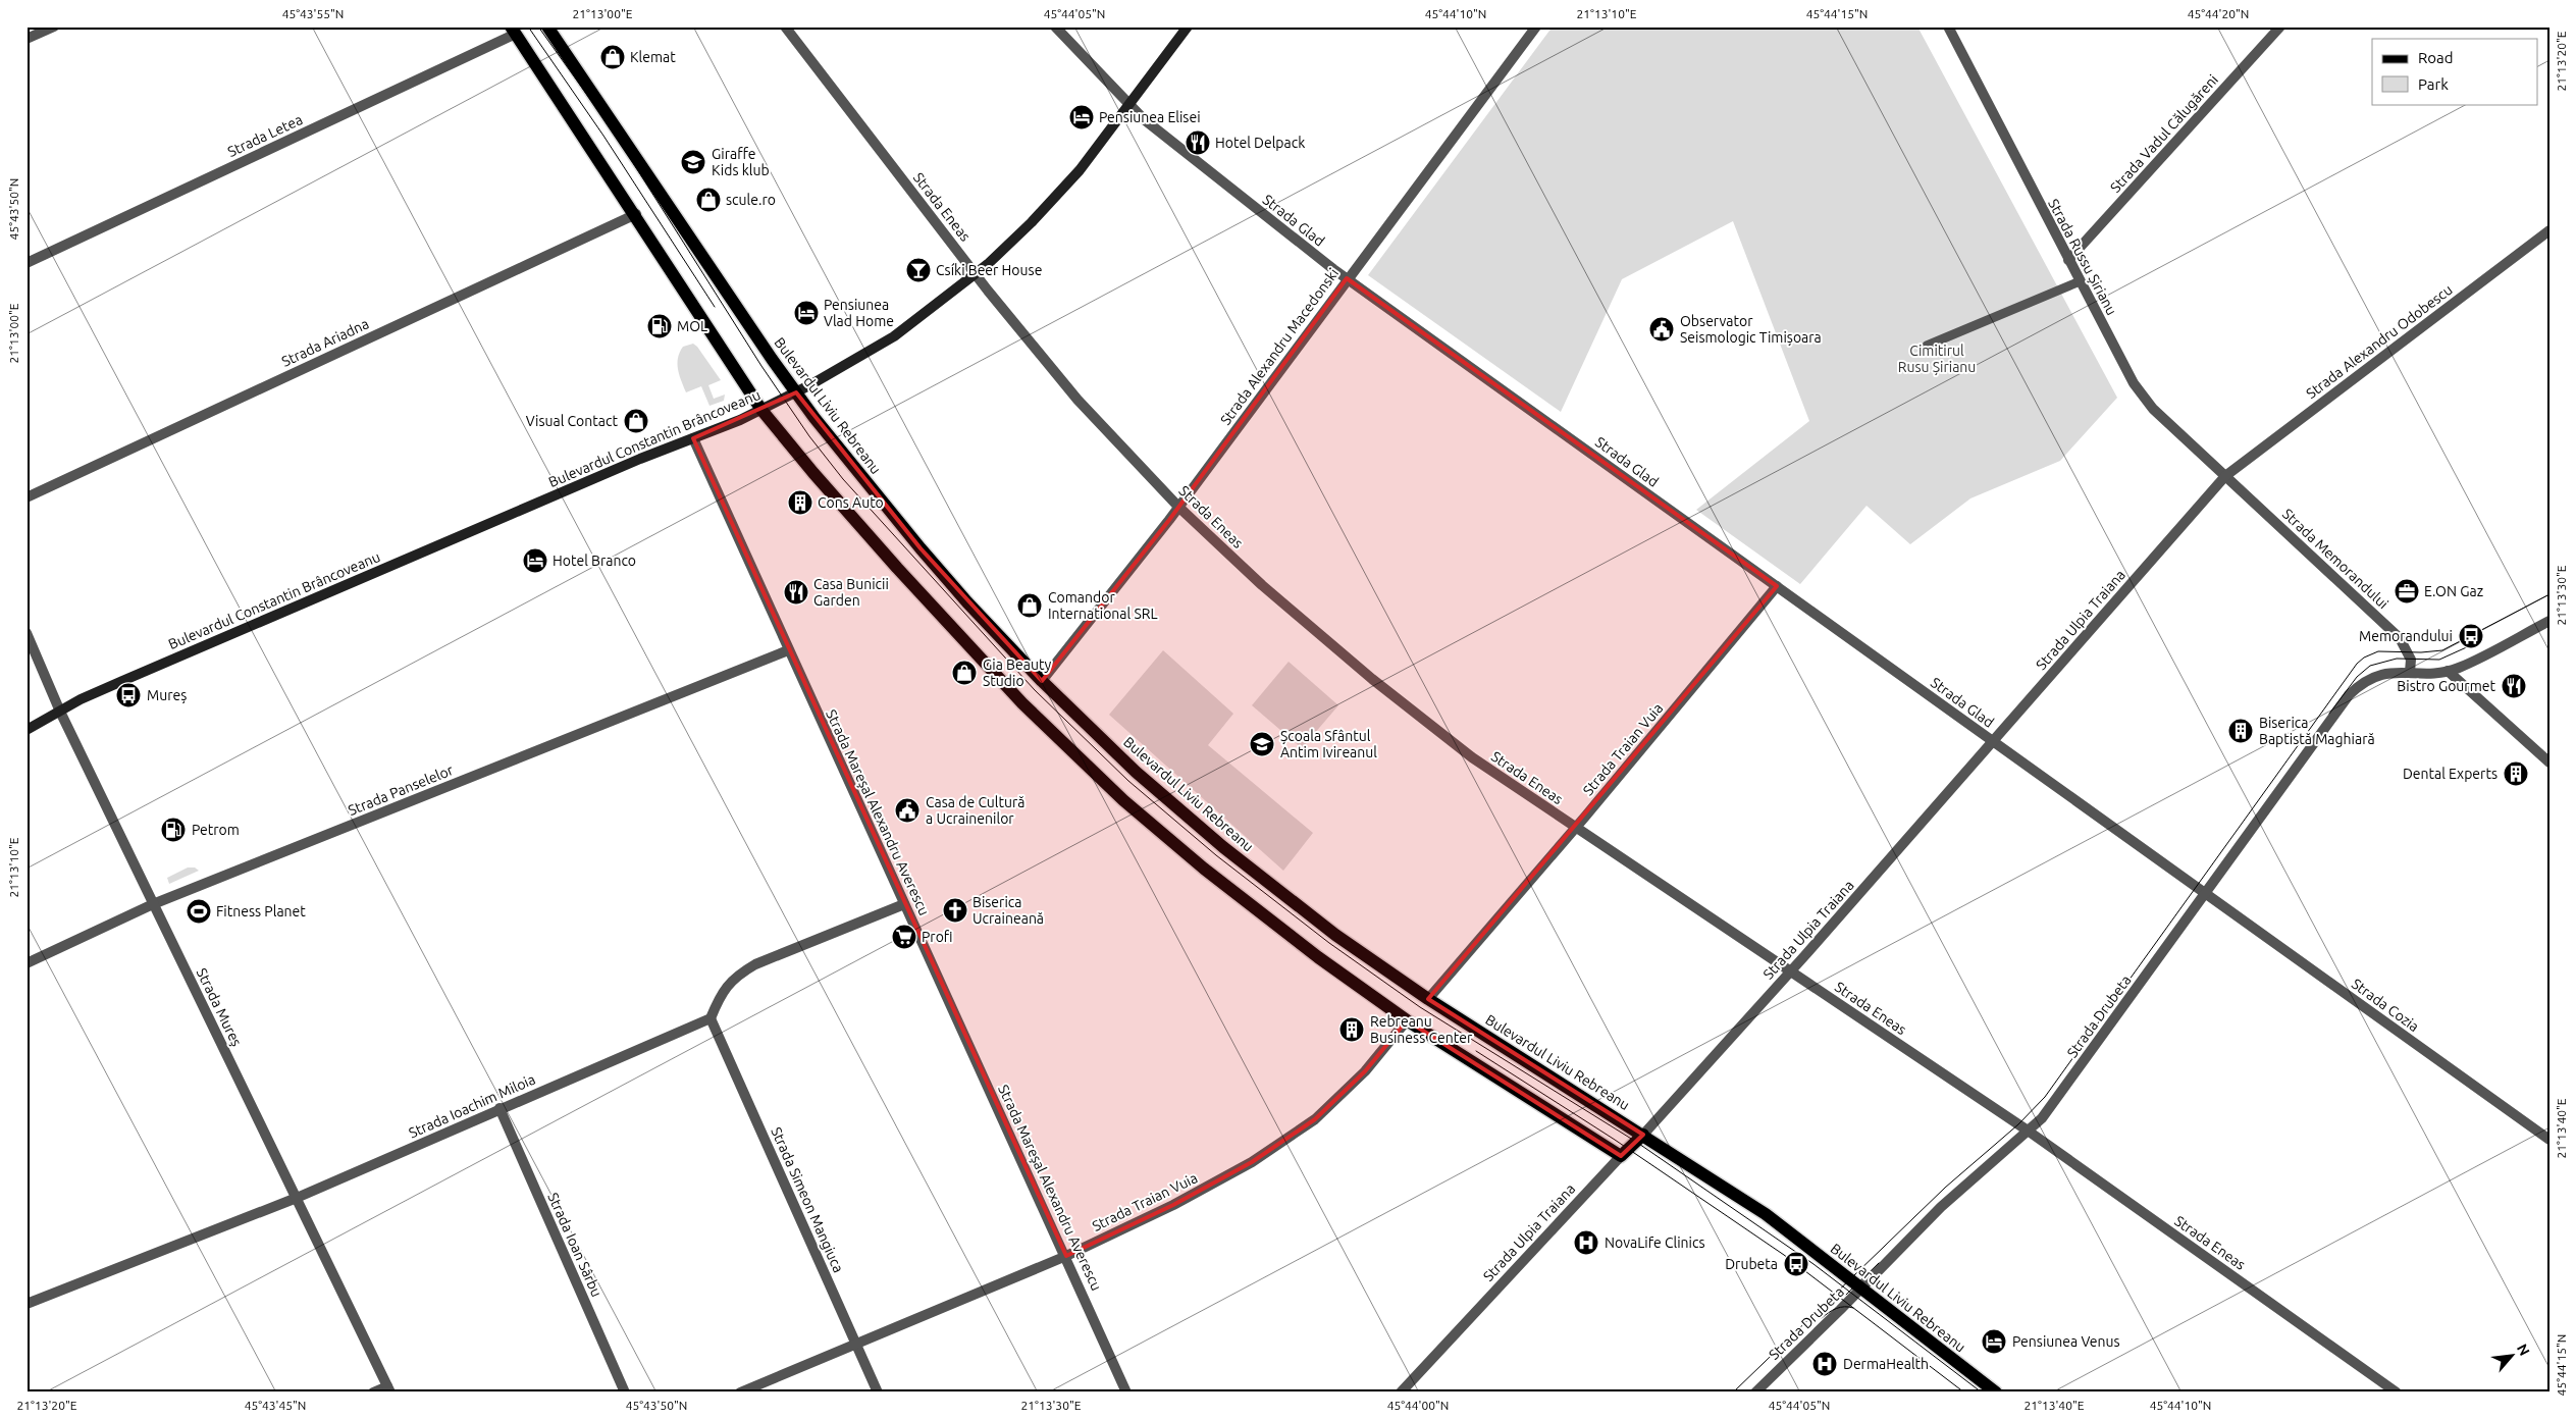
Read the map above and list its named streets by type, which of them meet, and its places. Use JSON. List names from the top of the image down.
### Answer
{
  "streets": {
    "main road": ["Bulevardul Liviu Rebreanu", "Bulevardul Constantin Brâncoveanu", "Strada Ulpia Traiana"],
    "street": [
      "Strada Vadul Călugăreni",
      "Strada Letea",
      "Strada Eneas",
      "Strada Glad",
      "Strada Russu Șirianu",
      "Strada Alexandru Odobescu",
      "Strada Ariadna",
      "Strada Alexandru Macedonski",
      "Strada Memorandului",
      "Strada Traian Vuia",
      "Strada Panselelor",
      "Strada Mareșal Alexandru Averescu",
      "Strada Cozia",
      "Strada Mureș",
      "Strada Drubeta",
      "Strada Ioachim Miloia",
      "Strada Simeon Mangiuca",
      "Strada Ioan Sârbu"
    ]
  },
  "crossings": [
    ["Strada Vadul Călugăreni", "Strada Russu Șirianu"],
    ["Strada Eneas", "Strada Alexandru Macedonski"],
    ["Strada Eneas", "Bulevardul Constantin Brâncoveanu"],
    ["Strada Eneas", "Strada Ulpia Traiana"],
    ["Strada Eneas", "Strada Traian Vuia"],
    ["Strada Eneas", "Strada Drubeta"],
    ["Strada Glad", "Strada Alexandru Macedonski"],
    ["Strada Glad", "Bulevardul Constantin Brâncoveanu"],
    ["Strada Glad", "Strada Ulpia Traiana"],
    ["Strada Glad", "Strada Traian Vuia"],
    ["Strada Glad", "Strada Cozia"],
    ["Strada Glad", "Strada Drubeta"],
    ["Strada Russu Șirianu", "Strada Alexandru Odobescu"],
    ["Strada Russu Șirianu", "Strada Memorandului"],
    ["Strada Russu Șirianu", "Strada Ulpia Traiana"],
    ["Strada Alexandru Odobescu", "Strada Memorandului"],
    ["Strada Alexandru Odobescu", "Strada Ulpia Traiana"],
    ["Strada Alexandru Macedonski", "Bulevardul Liviu Rebreanu"],
    ["Bulevardul Liviu Rebreanu", "Bulevardul Constantin Brâncoveanu"],
    ["Bulevardul Liviu Rebreanu", "Strada Ulpia Traiana"],
    ["Bulevardul Liviu Rebreanu", "Strada Traian Vuia"],
    ["Bulevardul Liviu Rebreanu", "Strada Drubeta"],
    ["Bulevardul Constantin Brâncoveanu", "Strada Mareșal Alexandru Averescu"],
    ["Bulevardul Constantin Brâncoveanu", "Strada Mureș"],
    ["Strada Memorandului", "Strada Ulpia Traiana"],
    ["Strada Memorandului", "Strada Drubeta"],
    ["Strada Traian Vuia", "Strada Mareșal Alexandru Averescu"],
    ["Strada Traian Vuia", "Strada Simeon Mangiuca"],
    ["Strada Panselelor", "Strada Mareșal Alexandru Averescu"],
    ["Strada Panselelor", "Strada Mureș"],
    ["Strada Cozia", "Strada Drubeta"],
    ["Strada Mureș", "Strada Ioachim Miloia"],
    ["Strada Ioachim Miloia", "Strada Simeon Mangiuca"],
    ["Strada Ioachim Miloia", "Strada Ioan Sârbu"]
  ],
  "parks": ["Cimitirul Rusu Șirianu"],
  "places": {
    "shop": [
      "Klemat",
      "scule.ro",
      "Visual Contact",
      "Comandor International SRL",
      "Gia Beauty Studio"
    ],
    "hotel": [
      "Pensiunea Elisei",
      "Pensiunea Vlad Home",
      "Hotel Branco",
      "Pensiunea Venus"
    ],
    "restaurant": ["Hotel Delpack", "Casa Bunicii Garden", "Bistro Gourmet"],
    "school or university": ["Giraffe Kids klub", "Școala Sfântul Antim Ivireanul"],
    "bar": ["Csíki Beer House"],
    "fuel station": ["MOL", "Petrom"],
    "public building": ["Observator Seismologic Timișoara", "Casa de Cultură a Ucrainenilor"],
    "building": [
      "Cons Auto",
      "Biserica Baptistă Maghiară",
      "Dental Experts",
      "Rebreanu Business Center"
    ],
    "office": ["E.ON Gaz"],
    "bus stop": ["Memorandului", "Mureș", "Drubeta"],
    "church": ["Biserica Ucraineană"],
    "sports": ["Fitness Planet"],
    "supermarket": ["Profi"],
    "hospital": ["NovaLife Clinics", "DermaHealth"]
  },
  "legend": ["Road", "Park"],
  "north": "top right",
  "coordinates": [
    "45°43'55\"N",
    "21°13'00\"E",
    "45°44'05\"N",
    "45°44'10\"N",
    "21°13'10\"E",
    "45°44'15\"N",
    "45°44'20\"N",
    "21°13'20\"E",
    "45°43'50\"N",
    "21°13'30\"E",
    "21°13'40\"E",
    "45°43'45\"N",
    "45°44'00\"N"
  ]
}
